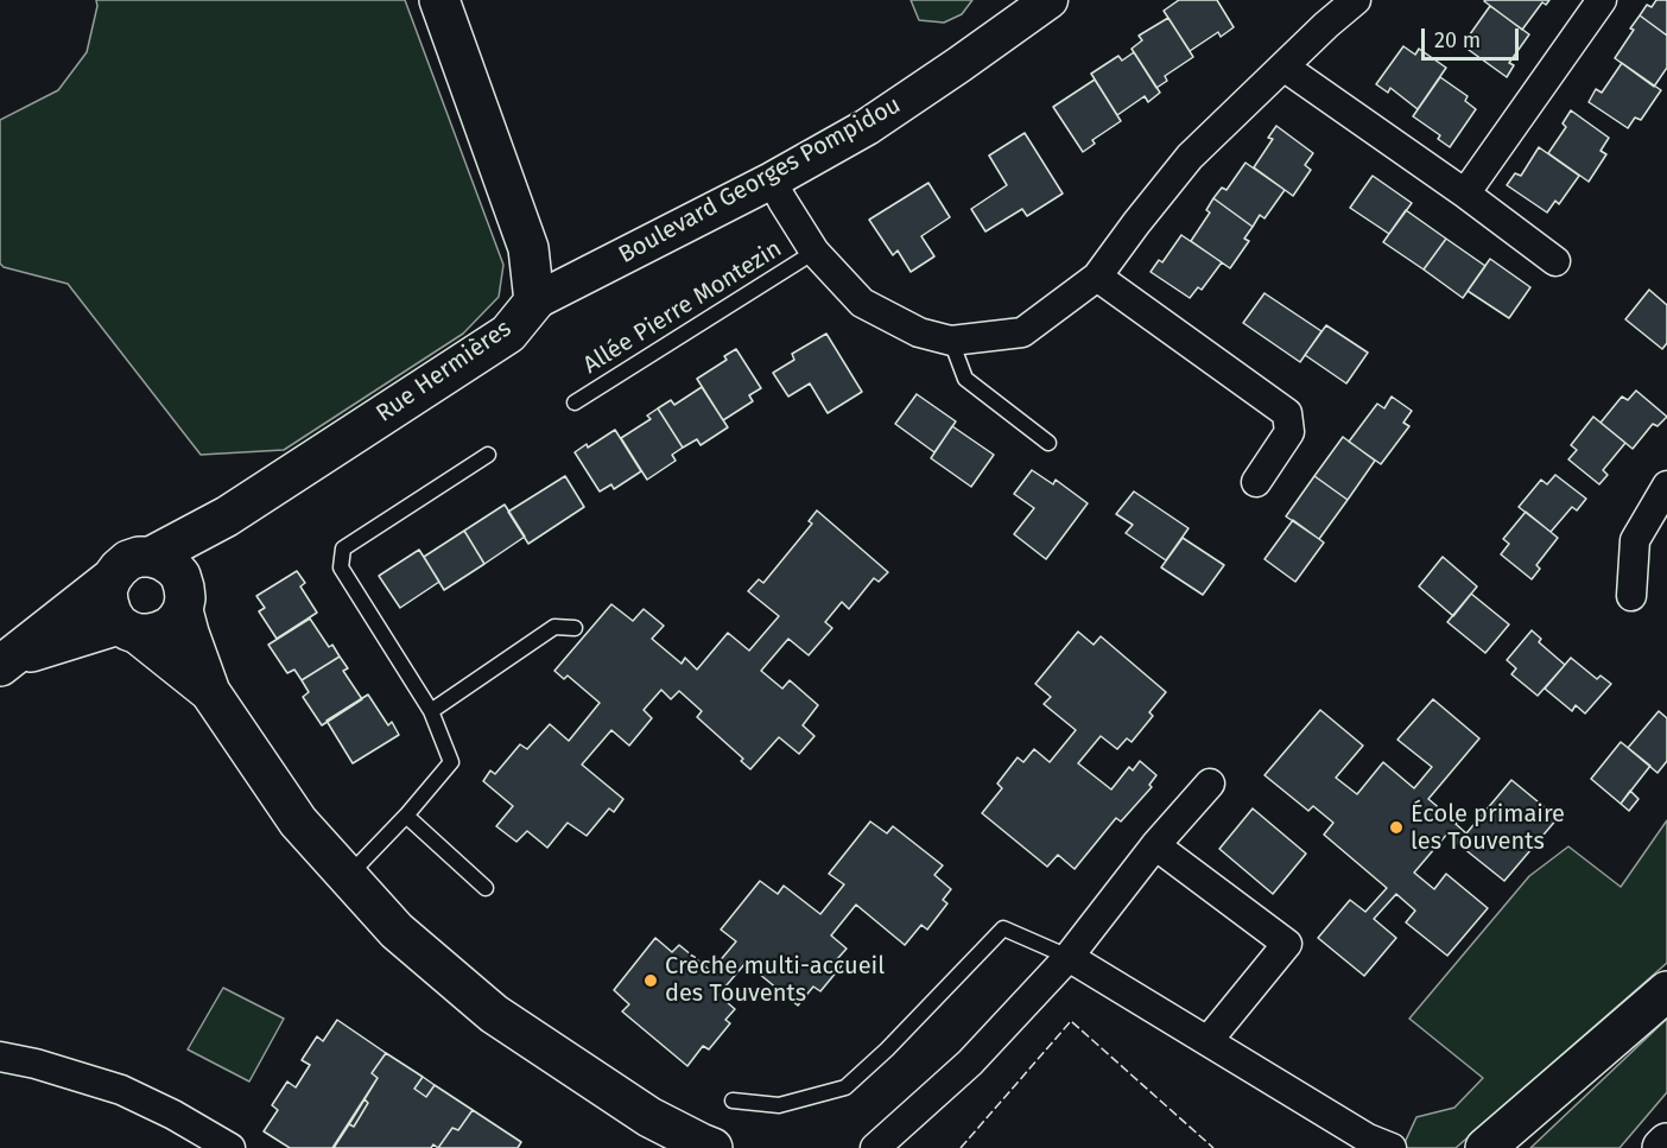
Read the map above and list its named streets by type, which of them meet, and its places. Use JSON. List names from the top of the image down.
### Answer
{
  "streets": {
    "main road": ["Rue Hermières"],
    "street": ["Boulevard Georges Pompidou"],
    "lane": ["Allée Pierre Montezin"]
  },
  "crossings": [
    ["Boulevard Georges Pompidou", "Rue Hermières"]
  ],
  "places": ["École primaire les Touvents", "Crèche multi-accueil des Touvents"],
  "scale_bar": "20 m"
}
